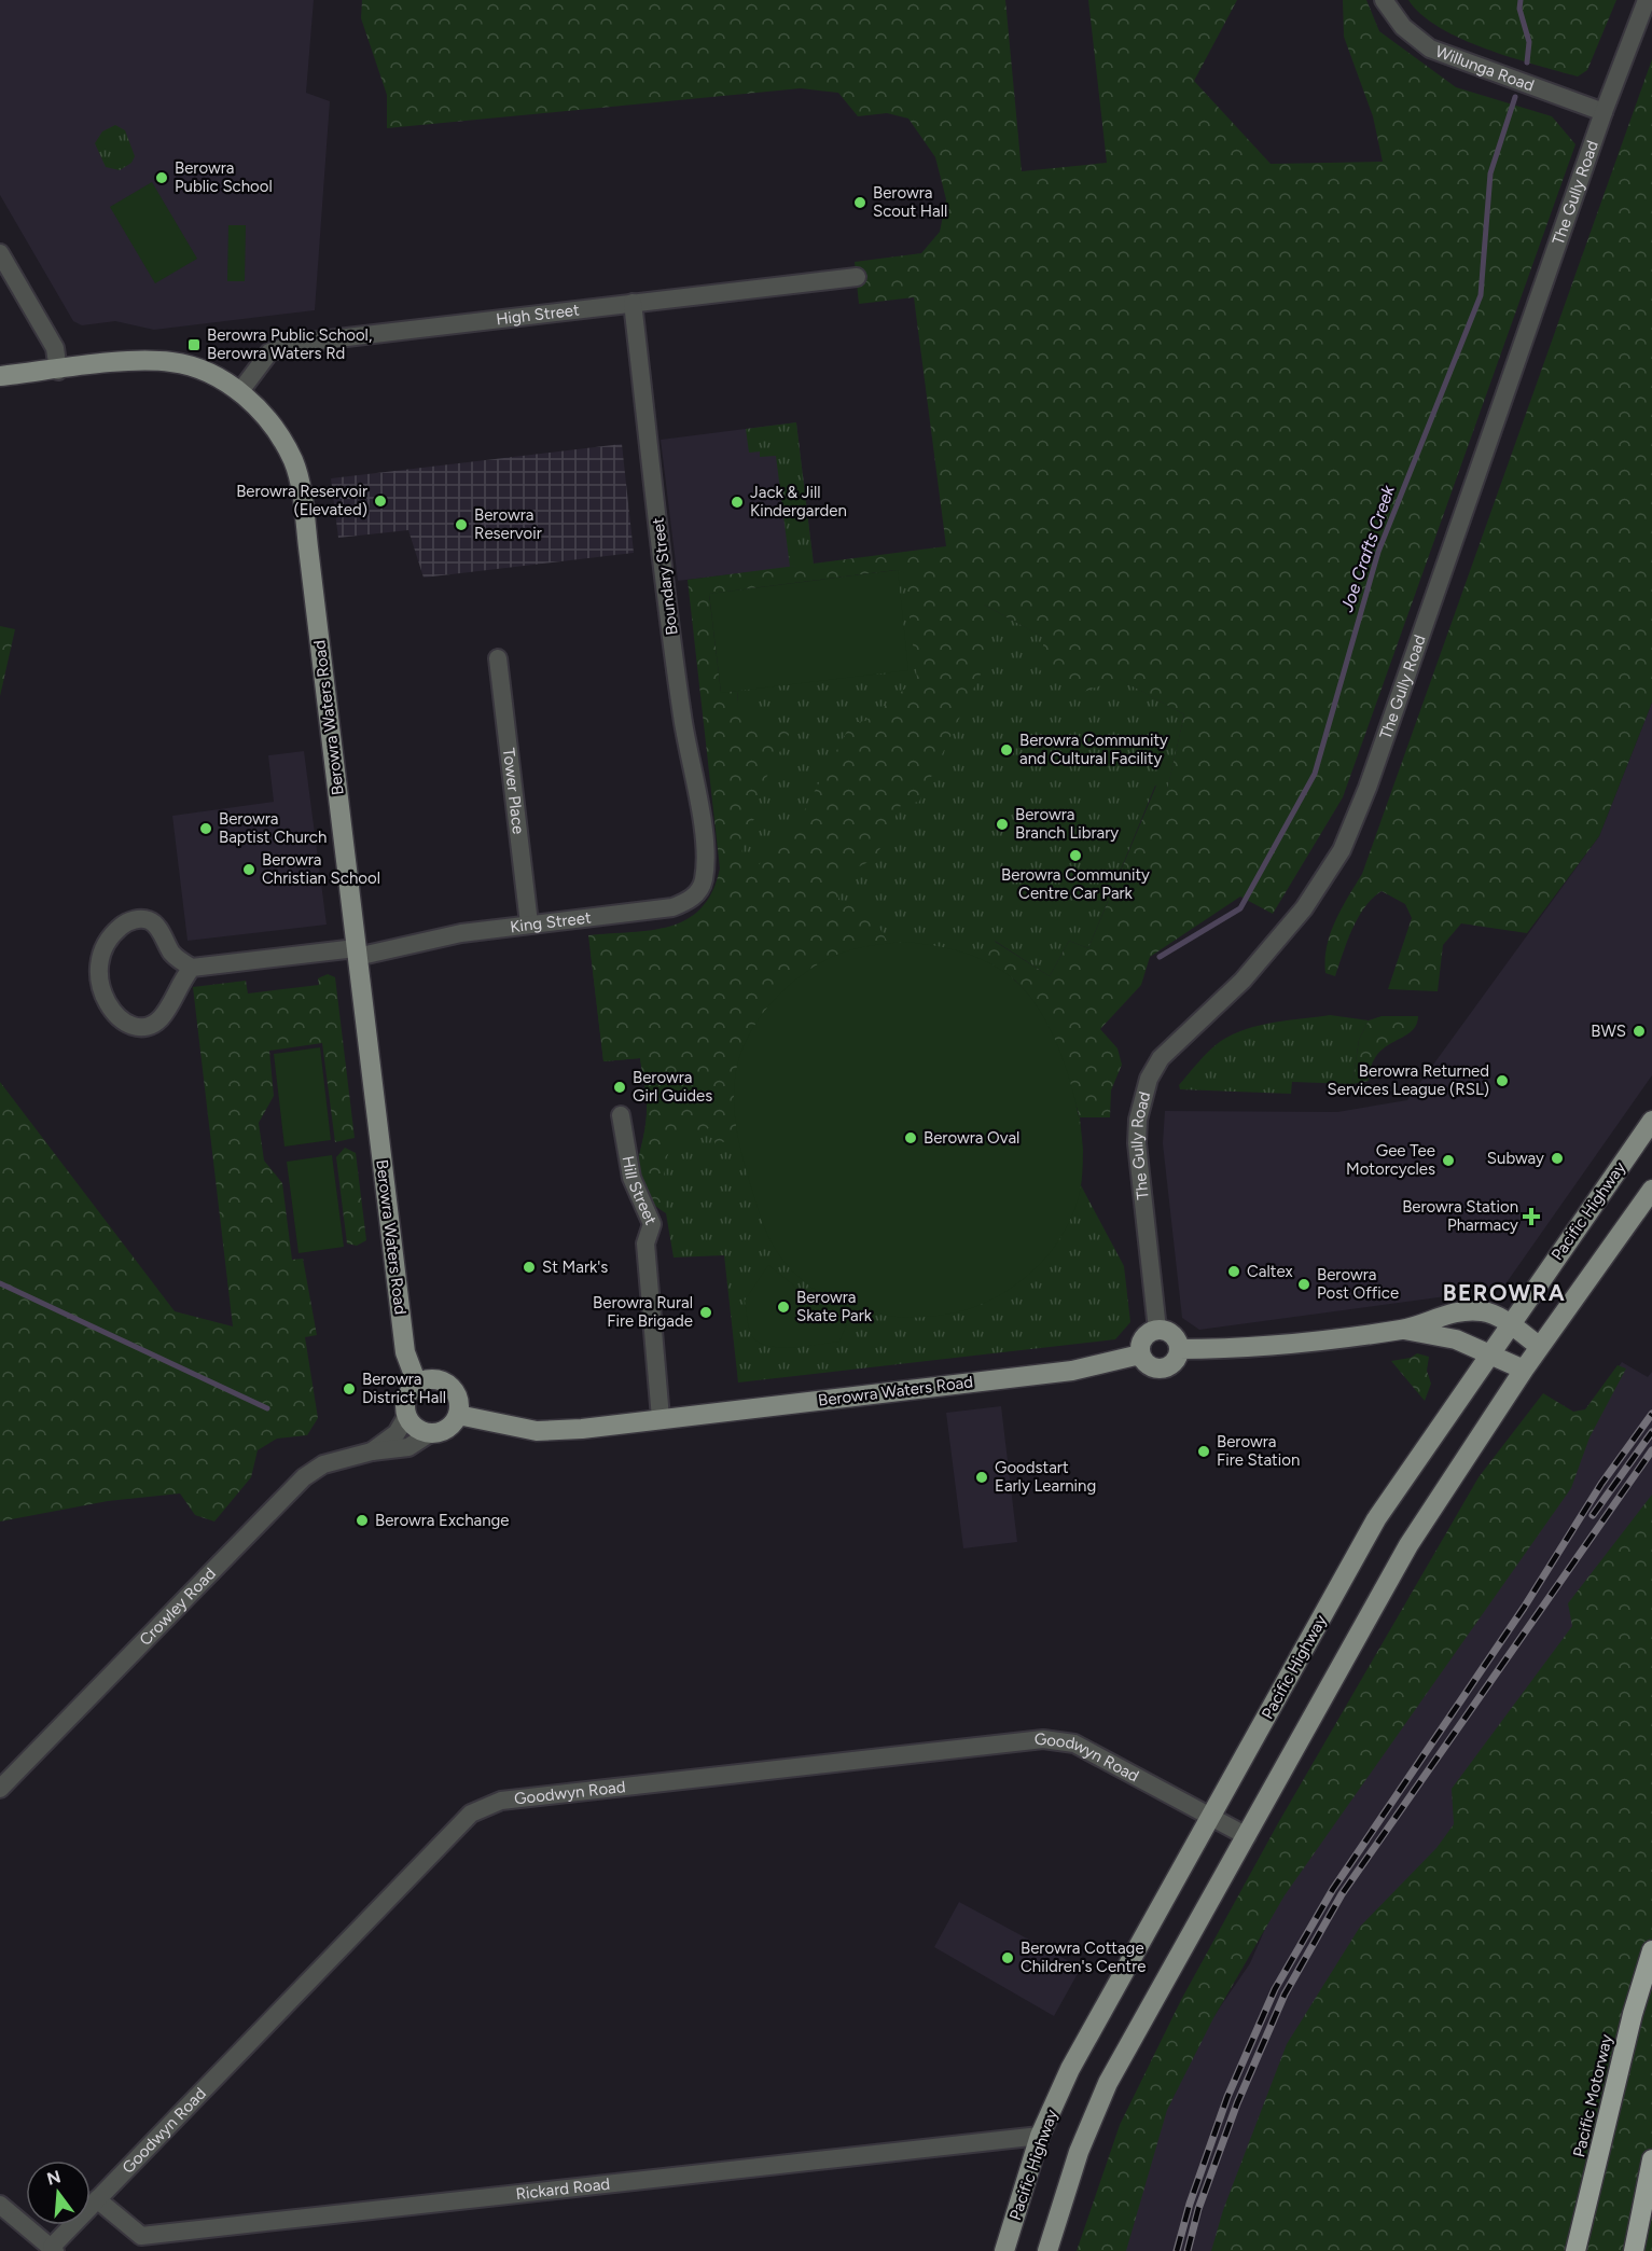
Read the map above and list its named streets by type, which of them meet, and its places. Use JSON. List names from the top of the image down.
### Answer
{
  "streets": {
    "highway": ["Pacific Motorway"],
    "main road": ["Berowra Waters Road", "Pacific Highway"],
    "street": [
      "Willunga Road",
      "The Gully Road",
      "High Street",
      "Boundary Street",
      "Tower Place",
      "King Street",
      "Hill Street",
      "Crowley Road",
      "Goodwyn Road",
      "Rickard Road"
    ]
  },
  "crossings": [
    ["Willunga Road", "The Gully Road"],
    ["The Gully Road", "Berowra Waters Road"],
    ["High Street", "Boundary Street"],
    ["High Street", "Berowra Waters Road"],
    ["Boundary Street", "King Street"],
    ["Berowra Waters Road", "King Street"],
    ["Berowra Waters Road", "Hill Street"],
    ["Berowra Waters Road", "Crowley Road"],
    ["Tower Place", "King Street"],
    ["Pacific Highway", "Goodwyn Road"],
    ["Pacific Highway", "Rickard Road"],
    ["Goodwyn Road", "Rickard Road"]
  ],
  "districts": ["BEROWRA"],
  "water": ["Joe Crafts Creek"],
  "places": {
    "other": [
      "Berowra Public School",
      "Berowra Scout Hall",
      "Berowra Reservoir (Elevated)",
      "Jack & Jill Kindergarden",
      "Berowra Reservoir",
      "Berowra Community and Cultural Facility",
      "Berowra Branch Library",
      "Berowra Baptist Church",
      "Berowra Community Centre Car Park",
      "Berowra Christian School",
      "BWS",
      "Berowra Returned Services League (RSL)",
      "Berowra Girl Guides",
      "Berowra Oval",
      "Subway",
      "Gee Tee Motorcycles",
      "St Mark's",
      "Caltex",
      "Berowra Post Office",
      "Berowra Skate Park",
      "Berowra Rural Fire Brigade",
      "Berowra District Hall",
      "Berowra Fire Station",
      "Goodstart Early Learning",
      "Berowra Exchange",
      "Berowra Cottage Children's Centre"
    ],
    "transit": ["Berowra Public School, Berowra Waters Rd"],
    "health": ["Berowra Station Pharmacy"]
  },
  "north": "top"
}
